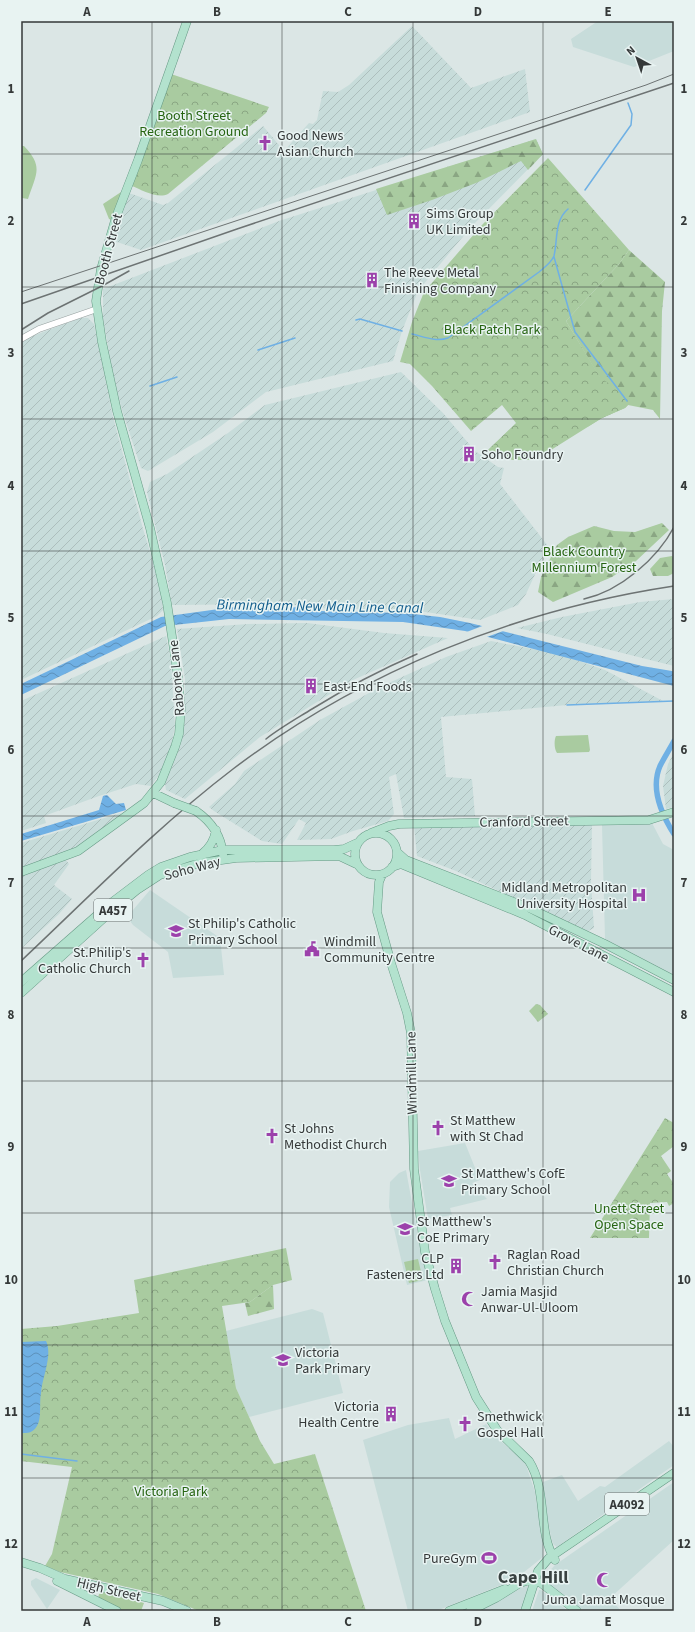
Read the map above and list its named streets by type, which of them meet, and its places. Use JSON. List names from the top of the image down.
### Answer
{
  "streets": {
    "main road": [
      "Booth Street",
      "Rabone Lane",
      "Cranford Street",
      "Soho Way",
      "A457",
      "Grove Lane",
      "Windmill Lane",
      "A4092",
      "High Street"
    ]
  },
  "crossings": [
    ["Booth Street", "Rabone Lane"],
    ["Cranford Street", "Soho Way"],
    ["Cranford Street", "Grove Lane"],
    ["Cranford Street", "Windmill Lane"],
    ["Soho Way", "Grove Lane"],
    ["Soho Way", "Windmill Lane"],
    ["Grove Lane", "Windmill Lane"],
    ["Windmill Lane", "A4092"]
  ],
  "districts": ["Cape Hill"],
  "water": ["Birmingham New Main Line Canal"],
  "parks": [
    "Booth Street Recreation Ground",
    "Black Patch Park",
    "Black Country Millennium Forest",
    "Unett Street Open Space",
    "Victoria Park"
  ],
  "places": {
    "church": [
      "Good News Asian Church",
      "St.Philip's Catholic Church",
      "St Matthew with St Chad",
      "St Johns Methodist Church",
      "Raglan Road Christian Church",
      "Smethwick Gospel Hall"
    ],
    "building": [
      "Sims Group UK Limited",
      "The Reeve Metal Finishing Company",
      "Soho Foundry",
      "East End Foods",
      "CLP Fasteners Ltd",
      "Victoria Health Centre"
    ],
    "hospital": ["Midland Metropolitan University Hospital"],
    "school or university": [
      "St Philip's Catholic Primary School",
      "St Matthew's CofE Primary School",
      "St Matthew's CoE Primary",
      "Victoria Park Primary"
    ],
    "public building": ["Windmill Community Centre"],
    "mosque": ["Jamia Masjid Anwar-Ul-Uloom", "Juma Jamat Mosque"],
    "sports": ["PureGym"]
  },
  "north": "top left",
  "grid": {
    "columns": [
      "A",
      "B",
      "C",
      "D",
      "E"
    ],
    "rows": [
      "1",
      "2",
      "3",
      "4",
      "5",
      "6",
      "7",
      "8",
      "9",
      "10",
      "11",
      "12"
    ]
  }
}
